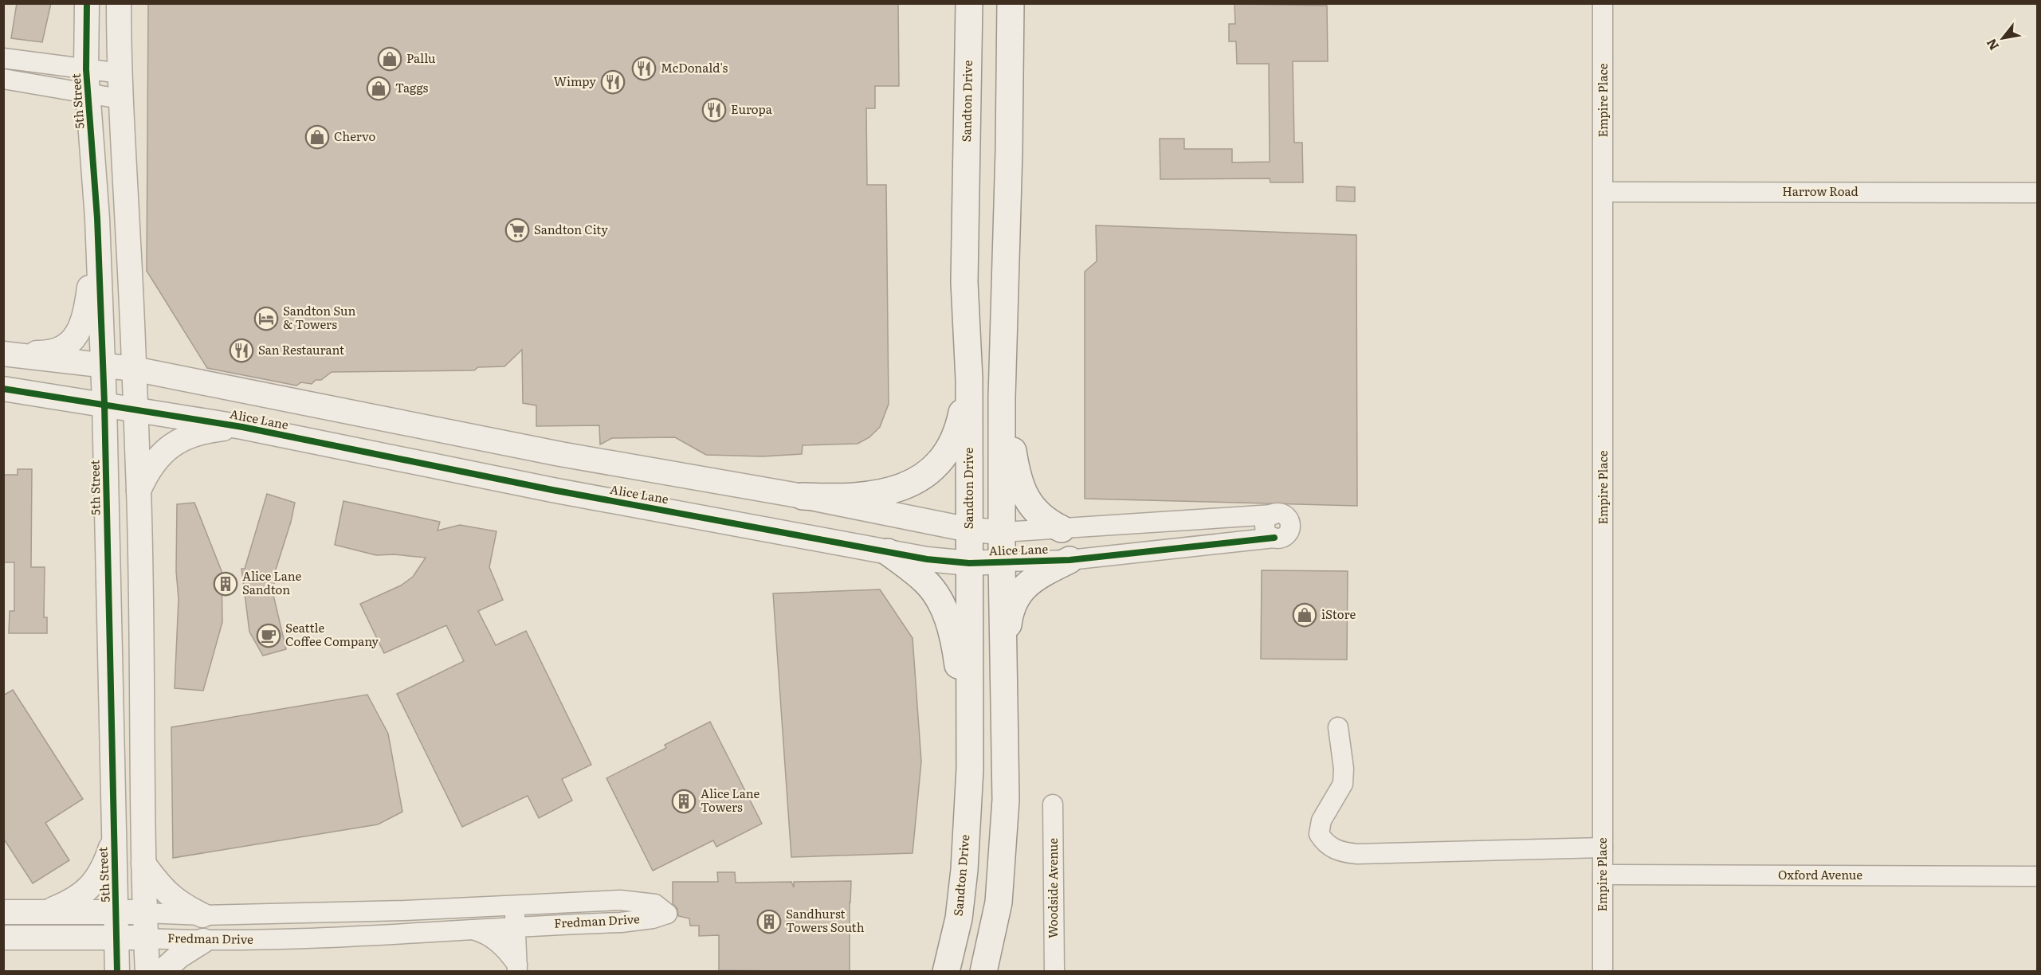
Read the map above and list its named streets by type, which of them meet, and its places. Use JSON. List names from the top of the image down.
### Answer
{
  "streets": {
    "main road": ["Sandton Drive"],
    "street": [
      "Empire Place",
      "5th Street",
      "Harrow Road",
      "Alice Lane",
      "Oxford Avenue",
      "Woodside Avenue",
      "Fredman Drive"
    ]
  },
  "crossings": [
    ["Empire Place", "Harrow Road"],
    ["Empire Place", "Oxford Avenue"],
    ["5th Street", "Alice Lane"],
    ["5th Street", "Fredman Drive"],
    ["Sandton Drive", "Alice Lane"]
  ],
  "places": {
    "shop": [
      "Pallu",
      "Taggs",
      "Chervo",
      "iStore"
    ],
    "restaurant": [
      "McDonald's",
      "Wimpy",
      "Europa",
      "San Restaurant"
    ],
    "supermarket": ["Sandton City"],
    "hotel": ["Sandton Sun & Towers"],
    "building": ["Alice Lane Sandton", "Alice Lane Towers", "Sandhurst Towers South"],
    "cafe": ["Seattle Coffee Company"]
  },
  "north": "bottom left"
}
